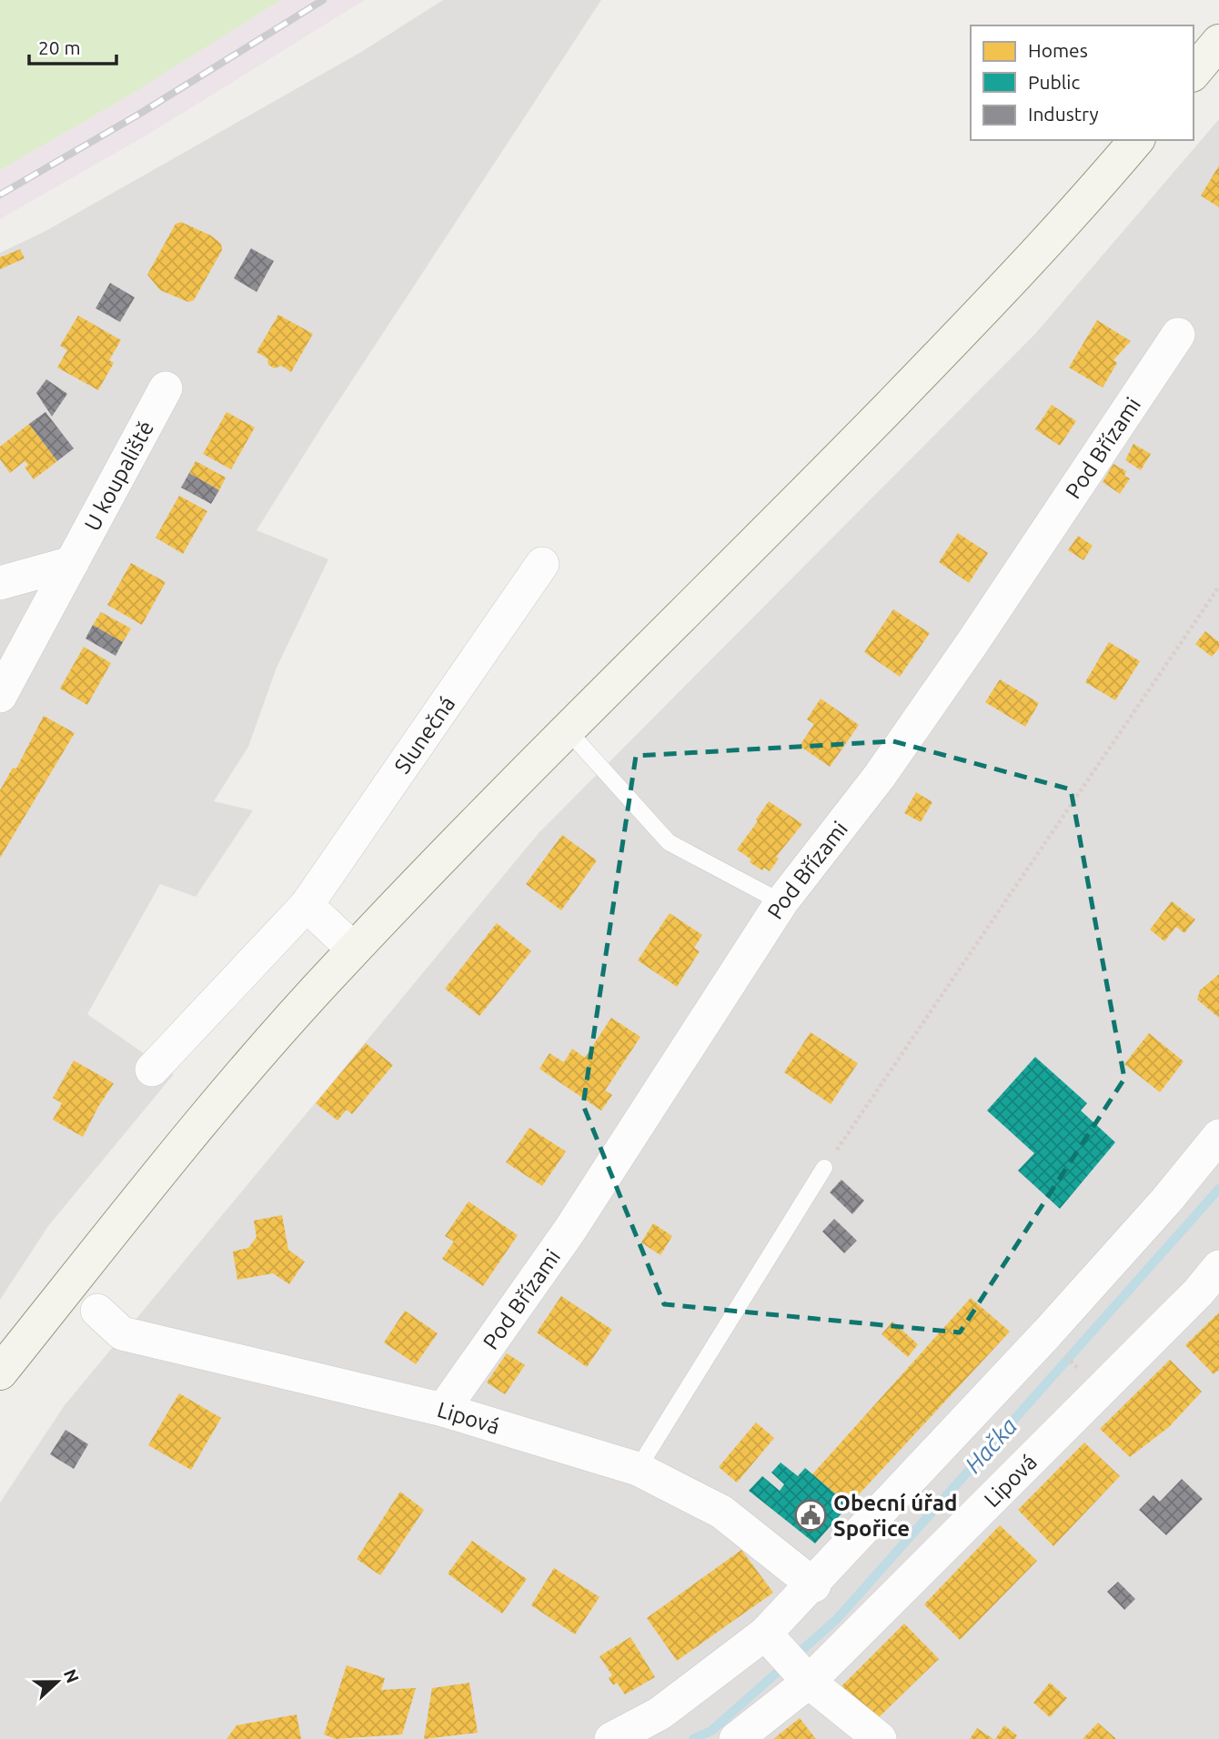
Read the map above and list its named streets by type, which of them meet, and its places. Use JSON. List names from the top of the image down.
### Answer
{
  "streets": {
    "street": [
      "Pod Břízami",
      "U koupaliště",
      "Slunečná",
      "Lipová"
    ]
  },
  "crossings": [
    ["Pod Břízami", "Lipová"]
  ],
  "water": ["Hačka"],
  "places": {
    "public building": ["Obecní úřad Spořice"]
  },
  "legend": ["Homes", "Public", "Industry"],
  "scale_bar": "20 m",
  "north": "right"
}
